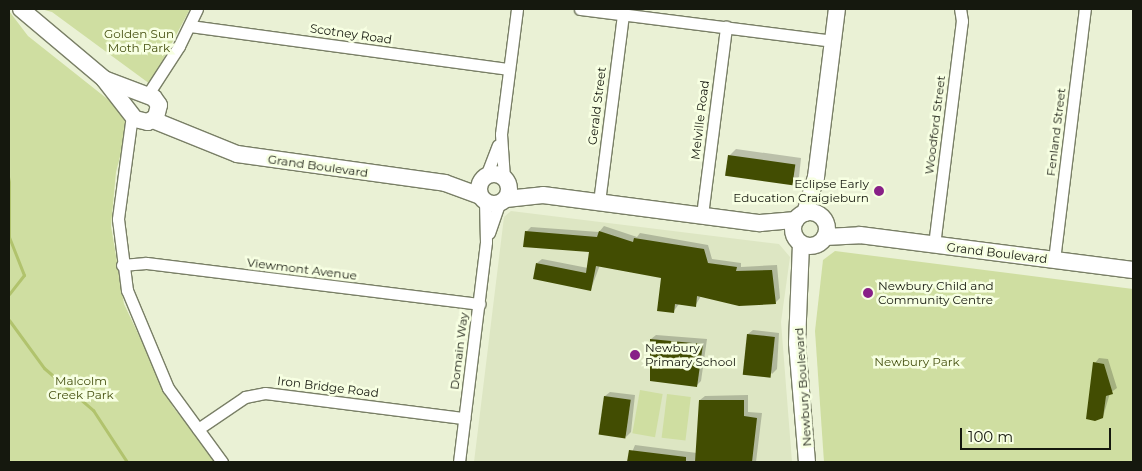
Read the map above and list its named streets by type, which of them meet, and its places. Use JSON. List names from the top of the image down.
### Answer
{
  "streets": {
    "street": [
      "Scotney Road",
      "Gerald Street",
      "Melville Road",
      "Woodford Street",
      "Fenland Street",
      "Grand Boulevard",
      "Viewmont Avenue",
      "Domain Way",
      "Iron Bridge Road",
      "Newbury Boulevard"
    ]
  },
  "crossings": [
    ["Scotney Road", "Domain Way"],
    ["Gerald Street", "Grand Boulevard"],
    ["Melville Road", "Grand Boulevard"],
    ["Woodford Street", "Grand Boulevard"],
    ["Fenland Street", "Grand Boulevard"],
    ["Grand Boulevard", "Domain Way"],
    ["Grand Boulevard", "Newbury Boulevard"],
    ["Viewmont Avenue", "Domain Way"],
    ["Domain Way", "Iron Bridge Road"]
  ],
  "parks": ["Golden Sun Moth Park", "Newbury Park", "Malcolm Creek Park"],
  "places": ["Eclipse Early Education Craigieburn", "Newbury Child and Community Centre", "Newbury Primary School"],
  "scale_bar": "100 m"
}
